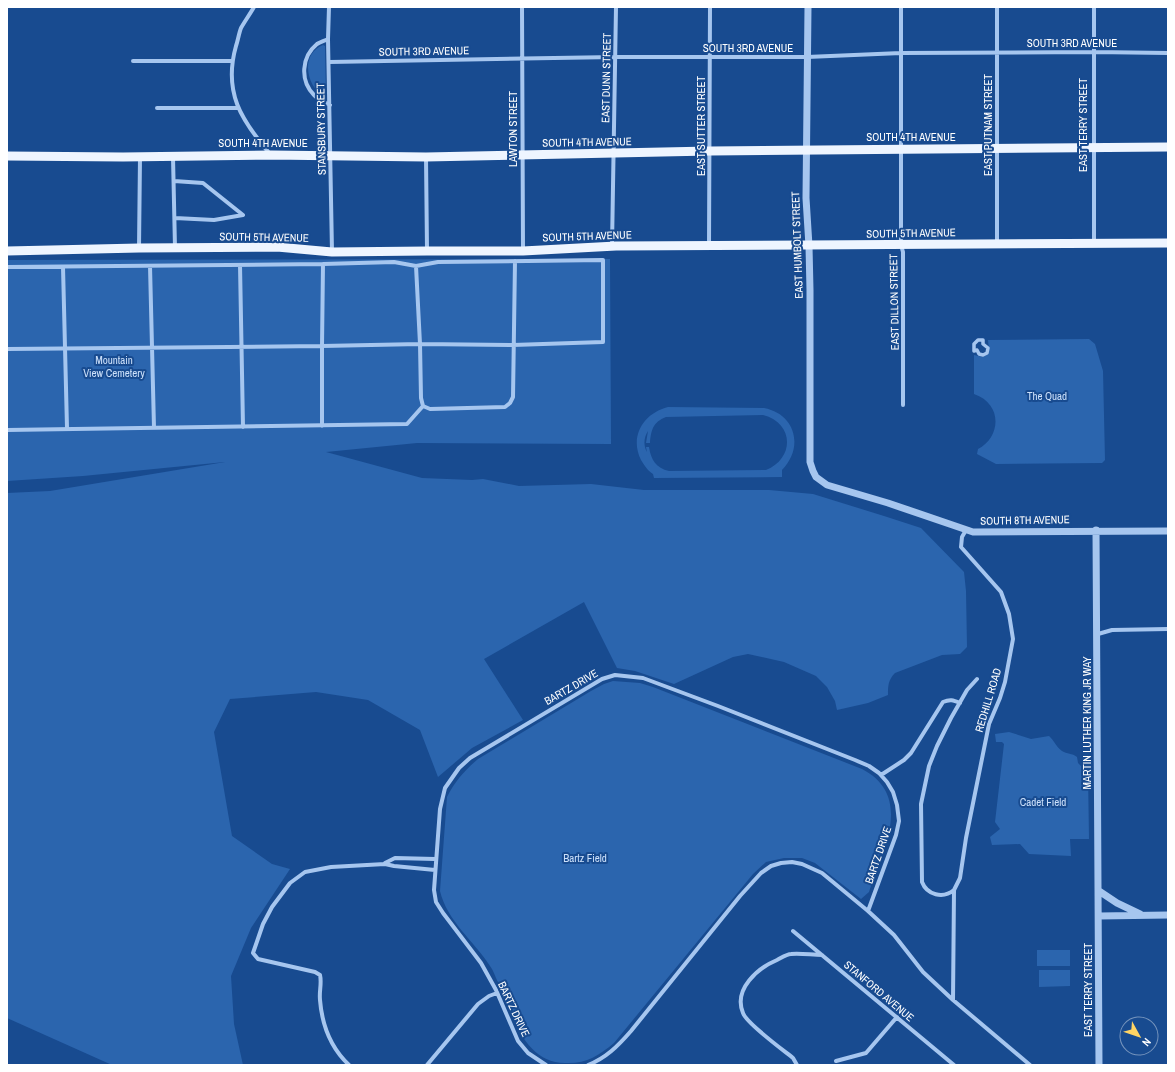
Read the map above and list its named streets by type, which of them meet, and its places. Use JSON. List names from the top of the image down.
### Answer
{
  "streets": {
    "main road": ["SOUTH 4TH AVENUE", "SOUTH 5TH AVENUE"],
    "street": [
      "SOUTH 3RD AVENUE",
      "EAST DUNN STREET",
      "EAST PUTNAM STREET",
      "EAST TERRY STREET",
      "EAST SUTTER STREET",
      "STANSBURY STREET",
      "LAWTON STREET",
      "EAST HUMBOLT STREET",
      "EAST DILLON STREET",
      "SOUTH 8TH AVENUE",
      "BARTZ DRIVE",
      "REDHILL ROAD",
      "MARTIN LUTHER KING JR WAY",
      "STANFORD AVENUE"
    ]
  },
  "crossings": [
    ["SOUTH 3RD AVENUE", "EAST DUNN STREET"],
    ["SOUTH 3RD AVENUE", "EAST PUTNAM STREET"],
    ["SOUTH 3RD AVENUE", "EAST TERRY STREET"],
    ["SOUTH 3RD AVENUE", "EAST SUTTER STREET"],
    ["SOUTH 3RD AVENUE", "STANSBURY STREET"],
    ["SOUTH 3RD AVENUE", "LAWTON STREET"],
    ["SOUTH 3RD AVENUE", "EAST HUMBOLT STREET"],
    ["SOUTH 3RD AVENUE", "EAST DILLON STREET"],
    ["EAST DUNN STREET", "SOUTH 4TH AVENUE"],
    ["EAST DUNN STREET", "SOUTH 5TH AVENUE"],
    ["EAST PUTNAM STREET", "SOUTH 4TH AVENUE"],
    ["EAST PUTNAM STREET", "SOUTH 5TH AVENUE"],
    ["EAST TERRY STREET", "SOUTH 4TH AVENUE"],
    ["EAST TERRY STREET", "SOUTH 5TH AVENUE"],
    ["EAST TERRY STREET", "MARTIN LUTHER KING JR WAY"],
    ["EAST SUTTER STREET", "SOUTH 4TH AVENUE"],
    ["EAST SUTTER STREET", "SOUTH 5TH AVENUE"],
    ["STANSBURY STREET", "SOUTH 4TH AVENUE"],
    ["STANSBURY STREET", "SOUTH 5TH AVENUE"],
    ["LAWTON STREET", "SOUTH 4TH AVENUE"],
    ["LAWTON STREET", "SOUTH 5TH AVENUE"],
    ["SOUTH 4TH AVENUE", "EAST HUMBOLT STREET"],
    ["SOUTH 4TH AVENUE", "EAST DILLON STREET"],
    ["SOUTH 5TH AVENUE", "EAST HUMBOLT STREET"],
    ["SOUTH 5TH AVENUE", "EAST DILLON STREET"],
    ["EAST HUMBOLT STREET", "SOUTH 8TH AVENUE"],
    ["SOUTH 8TH AVENUE", "REDHILL ROAD"],
    ["SOUTH 8TH AVENUE", "MARTIN LUTHER KING JR WAY"]
  ],
  "parks": [
    "Mountain View Cemetery",
    "The Quad",
    "Cadet Field",
    "Bartz Field"
  ],
  "north": "bottom right"
}
